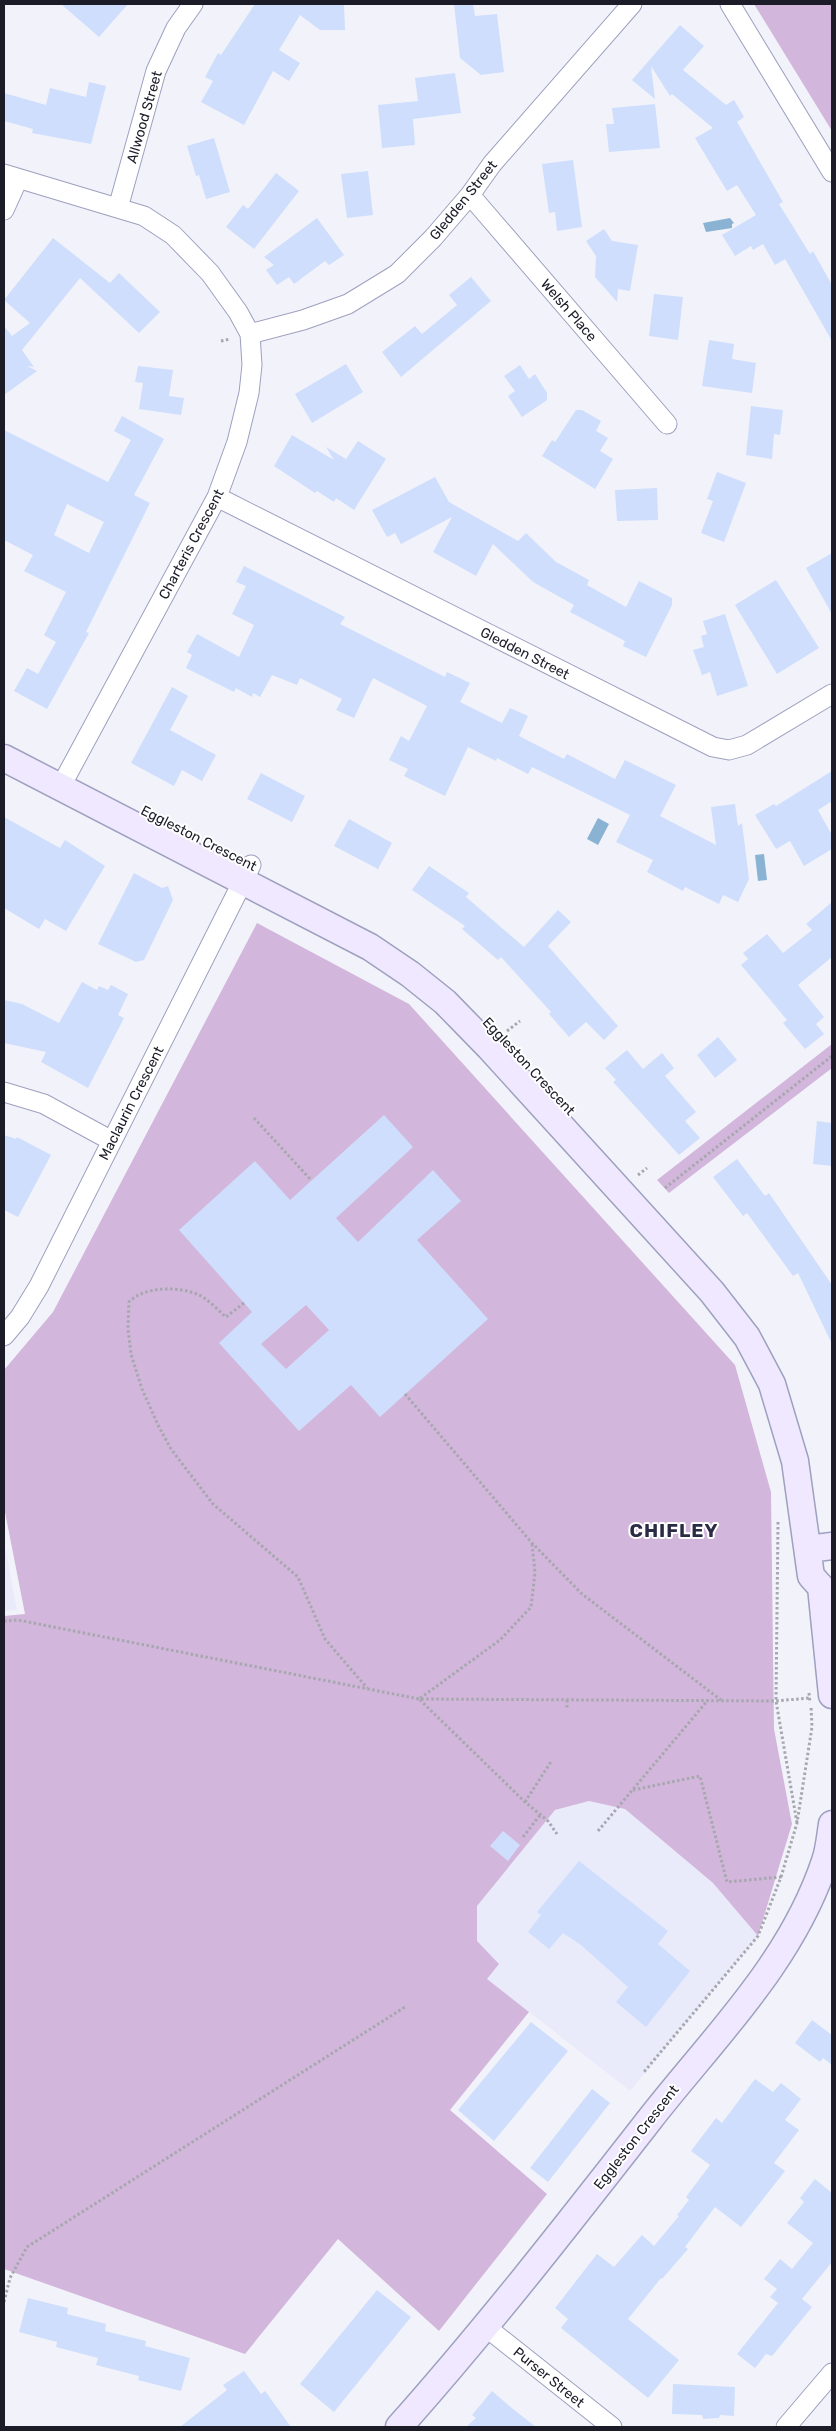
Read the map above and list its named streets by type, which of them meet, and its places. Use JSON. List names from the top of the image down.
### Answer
{
  "streets": {
    "street": [
      "Allwood Street",
      "Gledden Street",
      "Welsh Place",
      "Charteris Crescent",
      "Eggleston Crescent",
      "Maclaurin Crescent",
      "Purser Street"
    ]
  },
  "crossings": [
    ["Allwood Street", "Charteris Crescent"],
    ["Gledden Street", "Welsh Place"],
    ["Gledden Street", "Charteris Crescent"],
    ["Charteris Crescent", "Eggleston Crescent"],
    ["Eggleston Crescent", "Maclaurin Crescent"],
    ["Eggleston Crescent", "Purser Street"]
  ],
  "districts": ["CHIFLEY"]
}
